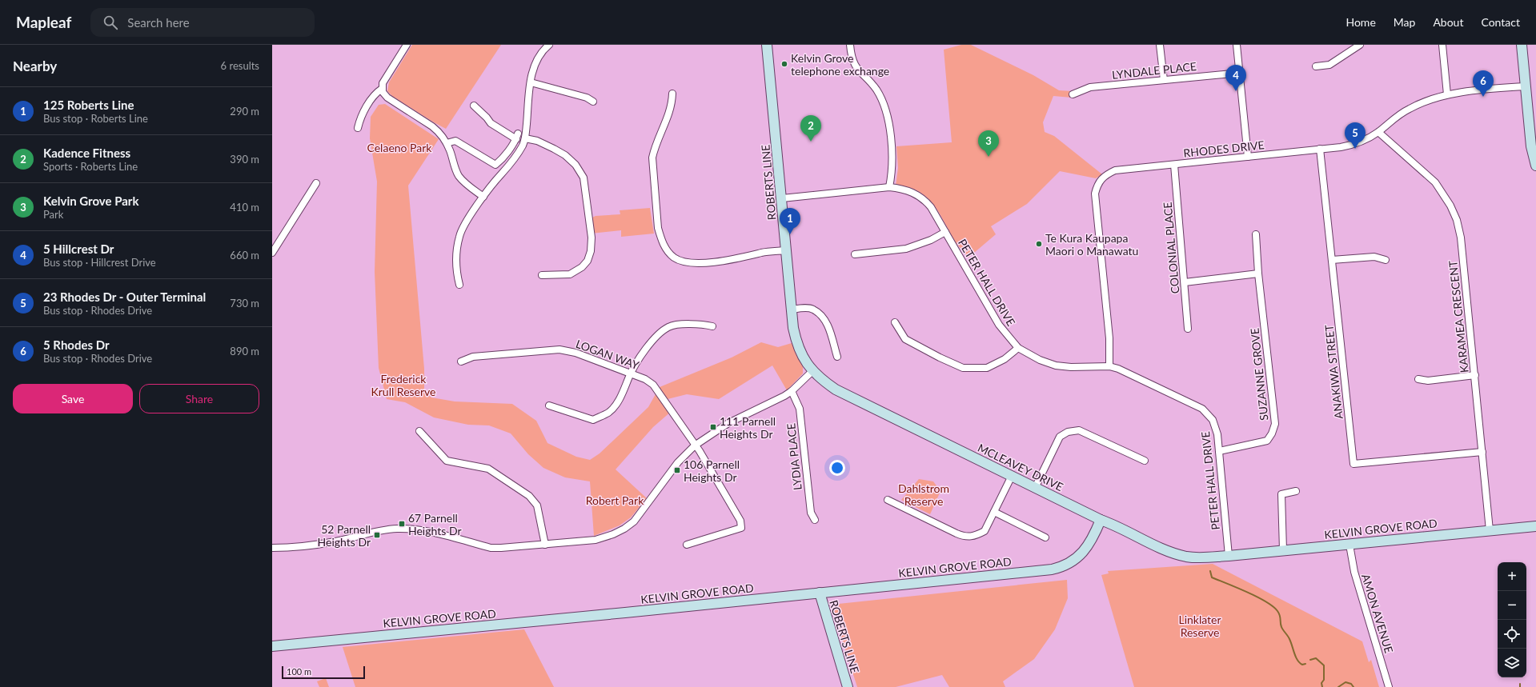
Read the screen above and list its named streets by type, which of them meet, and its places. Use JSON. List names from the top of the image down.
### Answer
{
  "streets": {
    "main road": ["ROBERTS LINE", "MCLEAVEY DRIVE", "KELVIN GROVE ROAD"],
    "street": [
      "LYNDALE PLACE",
      "RHODES DRIVE",
      "COLONIAL PLACE",
      "PETER HALL DRIVE",
      "KARAMEA CRESCENT",
      "LOGAN WAY",
      "ANAKIWA STREET",
      "SUZANNE GROVE",
      "LYDIA PLACE",
      "AMON AVENUE"
    ]
  },
  "crossings": [
    ["RHODES DRIVE", "COLONIAL PLACE"],
    ["RHODES DRIVE", "PETER HALL DRIVE"],
    ["RHODES DRIVE", "KARAMEA CRESCENT"],
    ["RHODES DRIVE", "ANAKIWA STREET"],
    ["ROBERTS LINE", "PETER HALL DRIVE"],
    ["ROBERTS LINE", "MCLEAVEY DRIVE"],
    ["ROBERTS LINE", "KELVIN GROVE ROAD"],
    ["PETER HALL DRIVE", "SUZANNE GROVE"],
    ["PETER HALL DRIVE", "MCLEAVEY DRIVE"],
    ["PETER HALL DRIVE", "KELVIN GROVE ROAD"],
    ["KARAMEA CRESCENT", "ANAKIWA STREET"],
    ["KARAMEA CRESCENT", "KELVIN GROVE ROAD"],
    ["MCLEAVEY DRIVE", "KELVIN GROVE ROAD"],
    ["KELVIN GROVE ROAD", "AMON AVENUE"]
  ],
  "parks": [
    "Celaeno Park",
    "Frederick Krull Reserve",
    "Dahlstrom Reserve",
    "Robert Park",
    "Linklater Reserve"
  ],
  "places": {
    "other": ["Kelvin Grove telephone exchange", "Te Kura Kaupapa Maori o Manawatu"],
    "transit": [
      "111 Parnell Heights Dr",
      "106 Parnell Heights Dr",
      "67 Parnell Heights Dr",
      "52 Parnell Heights Dr"
    ]
  },
  "scale_bar": "100 m",
  "page": {
    "header": "Mapleaf",
    "search": "Search here",
    "nav": [
      "Home",
      "Map",
      "About",
      "Contact"
    ],
    "heading": ["Nearby", "6 results"],
    "pins": [
      "4",
      "6",
      "2",
      "5",
      "3",
      "1"
    ],
    "list": [
      {
        "mark": "1",
        "name": "125 Roberts Line",
        "note": "Bus stop · Roberts Line",
        "value": "290 m"
      },
      {
        "mark": "2",
        "name": "Kadence Fitness",
        "note": "Sports · Roberts Line",
        "value": "390 m"
      },
      {
        "mark": "3",
        "name": "Kelvin Grove Park",
        "note": "Park",
        "value": "410 m"
      },
      {
        "mark": "4",
        "name": "5 Hillcrest Dr",
        "note": "Bus stop · Hillcrest Drive",
        "value": "660 m"
      },
      {
        "mark": "5",
        "name": "23 Rhodes Dr - Outer Terminal",
        "note": "Bus stop · Rhodes Drive",
        "value": "730 m"
      },
      {
        "mark": "6",
        "name": "5 Rhodes Dr",
        "note": "Bus stop · Rhodes Drive",
        "value": "890 m"
      }
    ],
    "buttons": ["Save", "Share"],
    "map_buttons": ["+", "−"],
    "scale": "100 m"
  }
}
